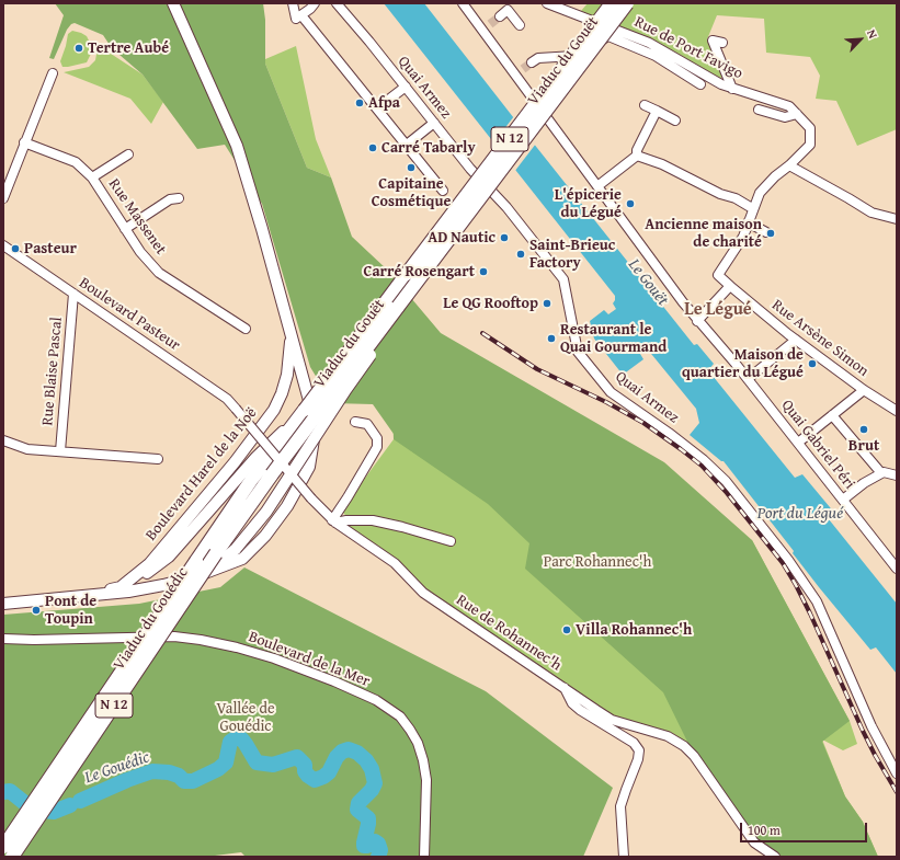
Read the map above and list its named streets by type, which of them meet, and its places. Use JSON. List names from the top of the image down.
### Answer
{
  "streets": {
    "highway": ["Viaduc du Gouët", "N 12", "Viaduc du Gouédic"],
    "main road": ["Boulevard Harel de la Noë"],
    "street": [
      "Rue de Port Favigo",
      "Quai Armez",
      "Rue Massenet",
      "Boulevard Pasteur",
      "Rue Arsène Simon",
      "Rue Blaise Pascal",
      "Quai Gabriel Péri",
      "Rue de Rohannec'h",
      "Boulevard de la Mer"
    ]
  },
  "crossings": [
    ["Viaduc du Gouët", "Viaduc du Gouédic"],
    ["Boulevard Pasteur", "Rue Blaise Pascal"],
    ["Boulevard Pasteur", "Rue de Rohannec'h"]
  ],
  "districts": ["Le Légué"],
  "water": ["Le Gouët", "Port du Légué", "Le Gouédic"],
  "parks": ["Parc Rohannec'h", "Vallée de Gouédic"],
  "places": [
    "Tertre Aubé",
    "Afpa",
    "Carré Tabarly",
    "Capitaine Cosmétique",
    "L'épicerie du Légué",
    "Ancienne maison de charité",
    "AD Nautic",
    "Pasteur",
    "Saint-Brieuc Factory",
    "Carré Rosengart",
    "Le QG Rooftop",
    "Restaurant le Quai Gourmand",
    "Maison de quartier du Légué",
    "Brut",
    "Pont de Toupin",
    "Villa Rohannec'h"
  ],
  "scale_bar": "100 m",
  "north": "top right"
}
